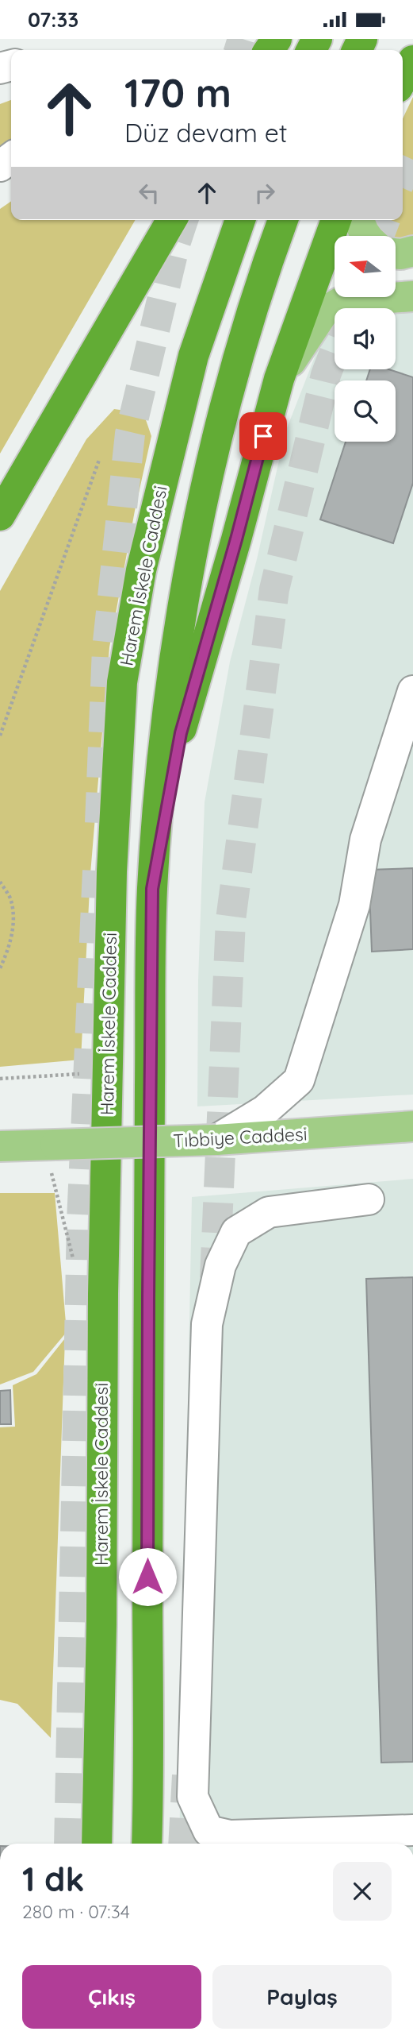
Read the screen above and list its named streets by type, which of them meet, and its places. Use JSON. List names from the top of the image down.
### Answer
{
  "streets": {
    "highway": ["Harem İskele Caddesi"],
    "main road": ["Tıbbiye Caddesi"]
  },
  "north": "left",
  "page": {
    "status": "07:33",
    "turn": ["170 m", "Düz devam et"],
    "heading": ["1 dk", "280 m · 07:34"],
    "buttons": ["Çıkış", "Paylaş"]
  }
}
